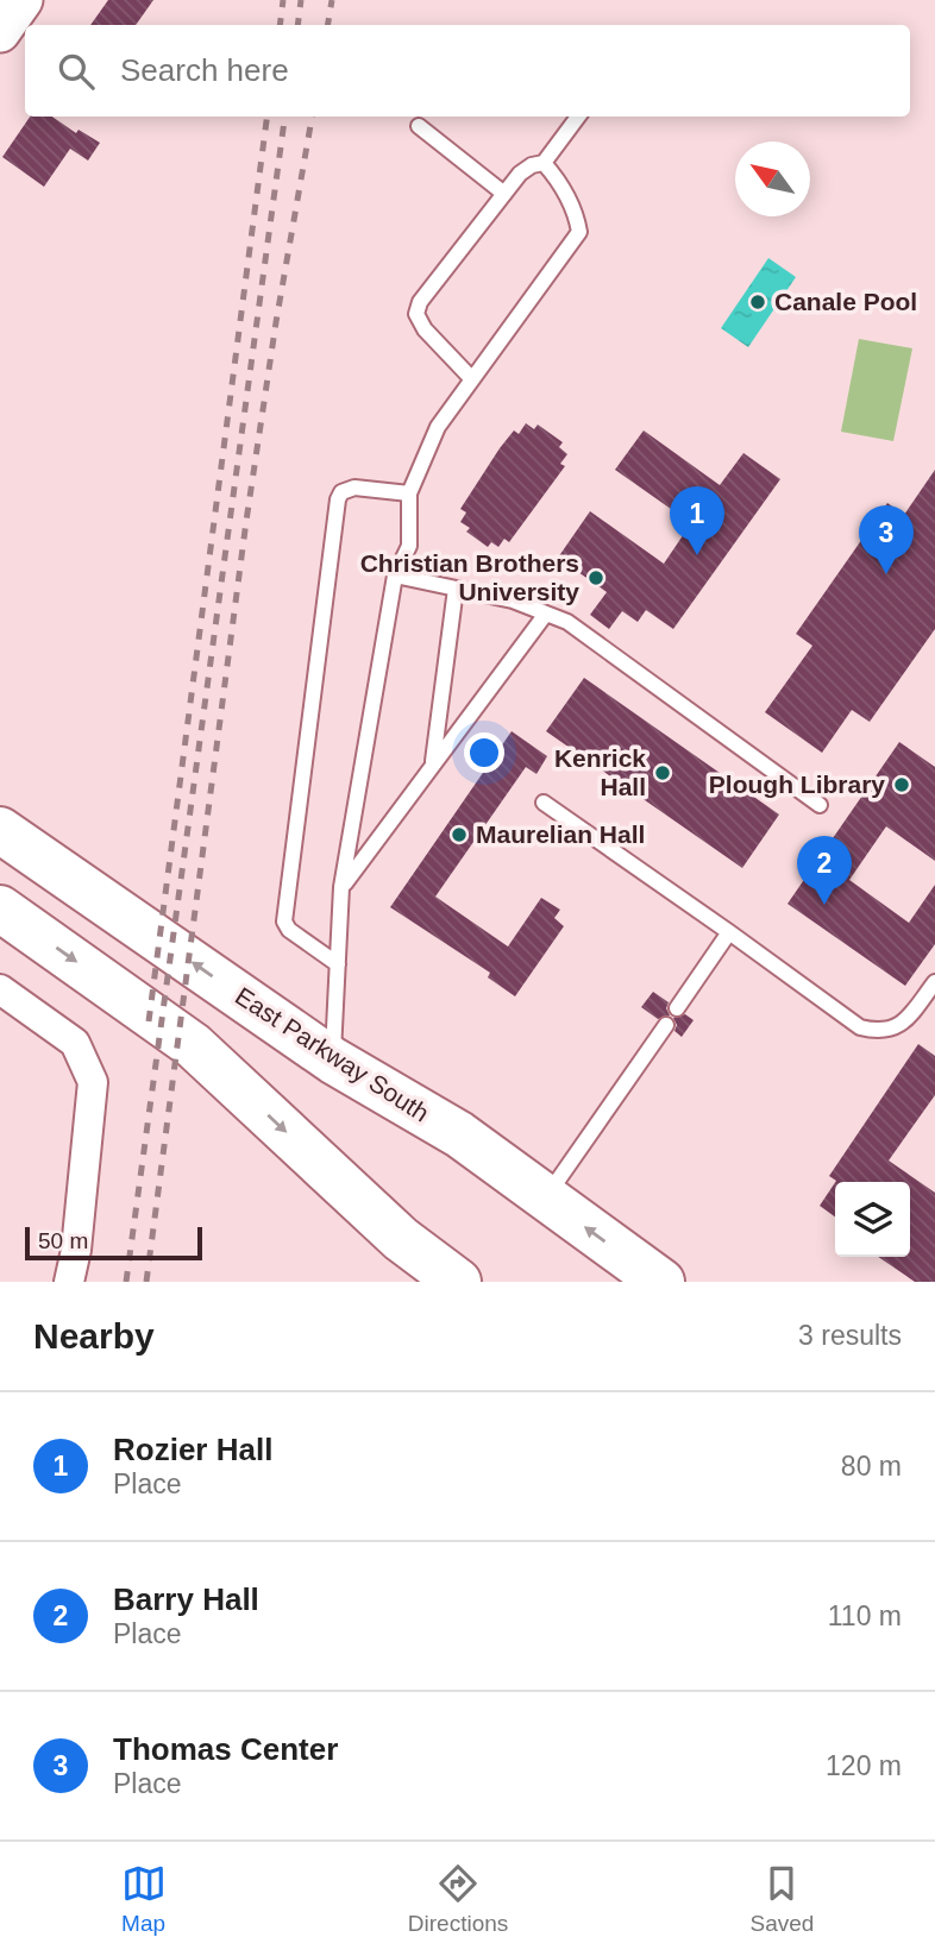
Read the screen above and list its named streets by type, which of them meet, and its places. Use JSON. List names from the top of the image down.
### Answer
{
  "streets": {
    "main road": ["East Parkway South"]
  },
  "places": [
    "Canale Pool",
    "Christian Brothers University",
    "Kenrick Hall",
    "Plough Library",
    "Maurelian Hall"
  ],
  "scale_bar": "50 m",
  "north": "top left",
  "page": {
    "search": "Search here",
    "pins": ["1", "3", "2"],
    "scale": "50 m",
    "heading": ["Nearby", "3 results"],
    "list": [
      {
        "mark": "1",
        "name": "Rozier Hall",
        "note": "Place",
        "value": "80 m"
      },
      {
        "mark": "2",
        "name": "Barry Hall",
        "note": "Place",
        "value": "110 m"
      },
      {
        "mark": "3",
        "name": "Thomas Center",
        "note": "Place",
        "value": "120 m"
      }
    ],
    "nav": ["Map", "Directions", "Saved"]
  }
}
